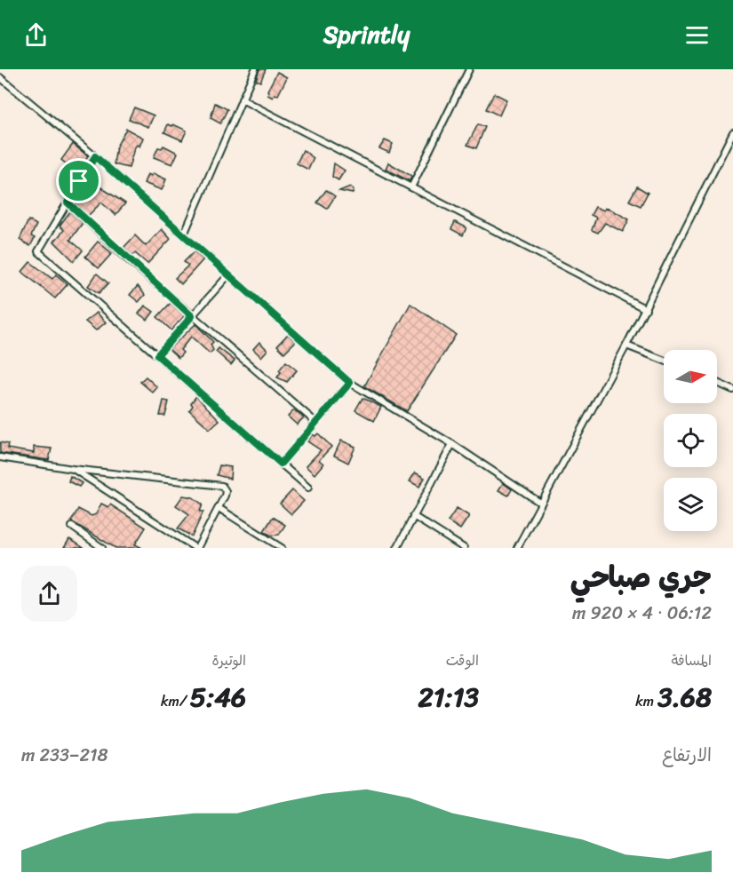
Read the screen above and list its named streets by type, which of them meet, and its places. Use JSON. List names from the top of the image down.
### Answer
{
  "north": "right",
  "page": {
    "header": "Sprintly",
    "heading": ["جري صباحي", "06:12 · 4 × 920 m"],
    "stats": [
      ["المسافة", "3.68 km"],
      ["الوقت", "21:13"],
      ["الوتيرة", "5:46 /km"]
    ],
    "chart": ["الارتفاع", "218–233 m"]
  }
}
